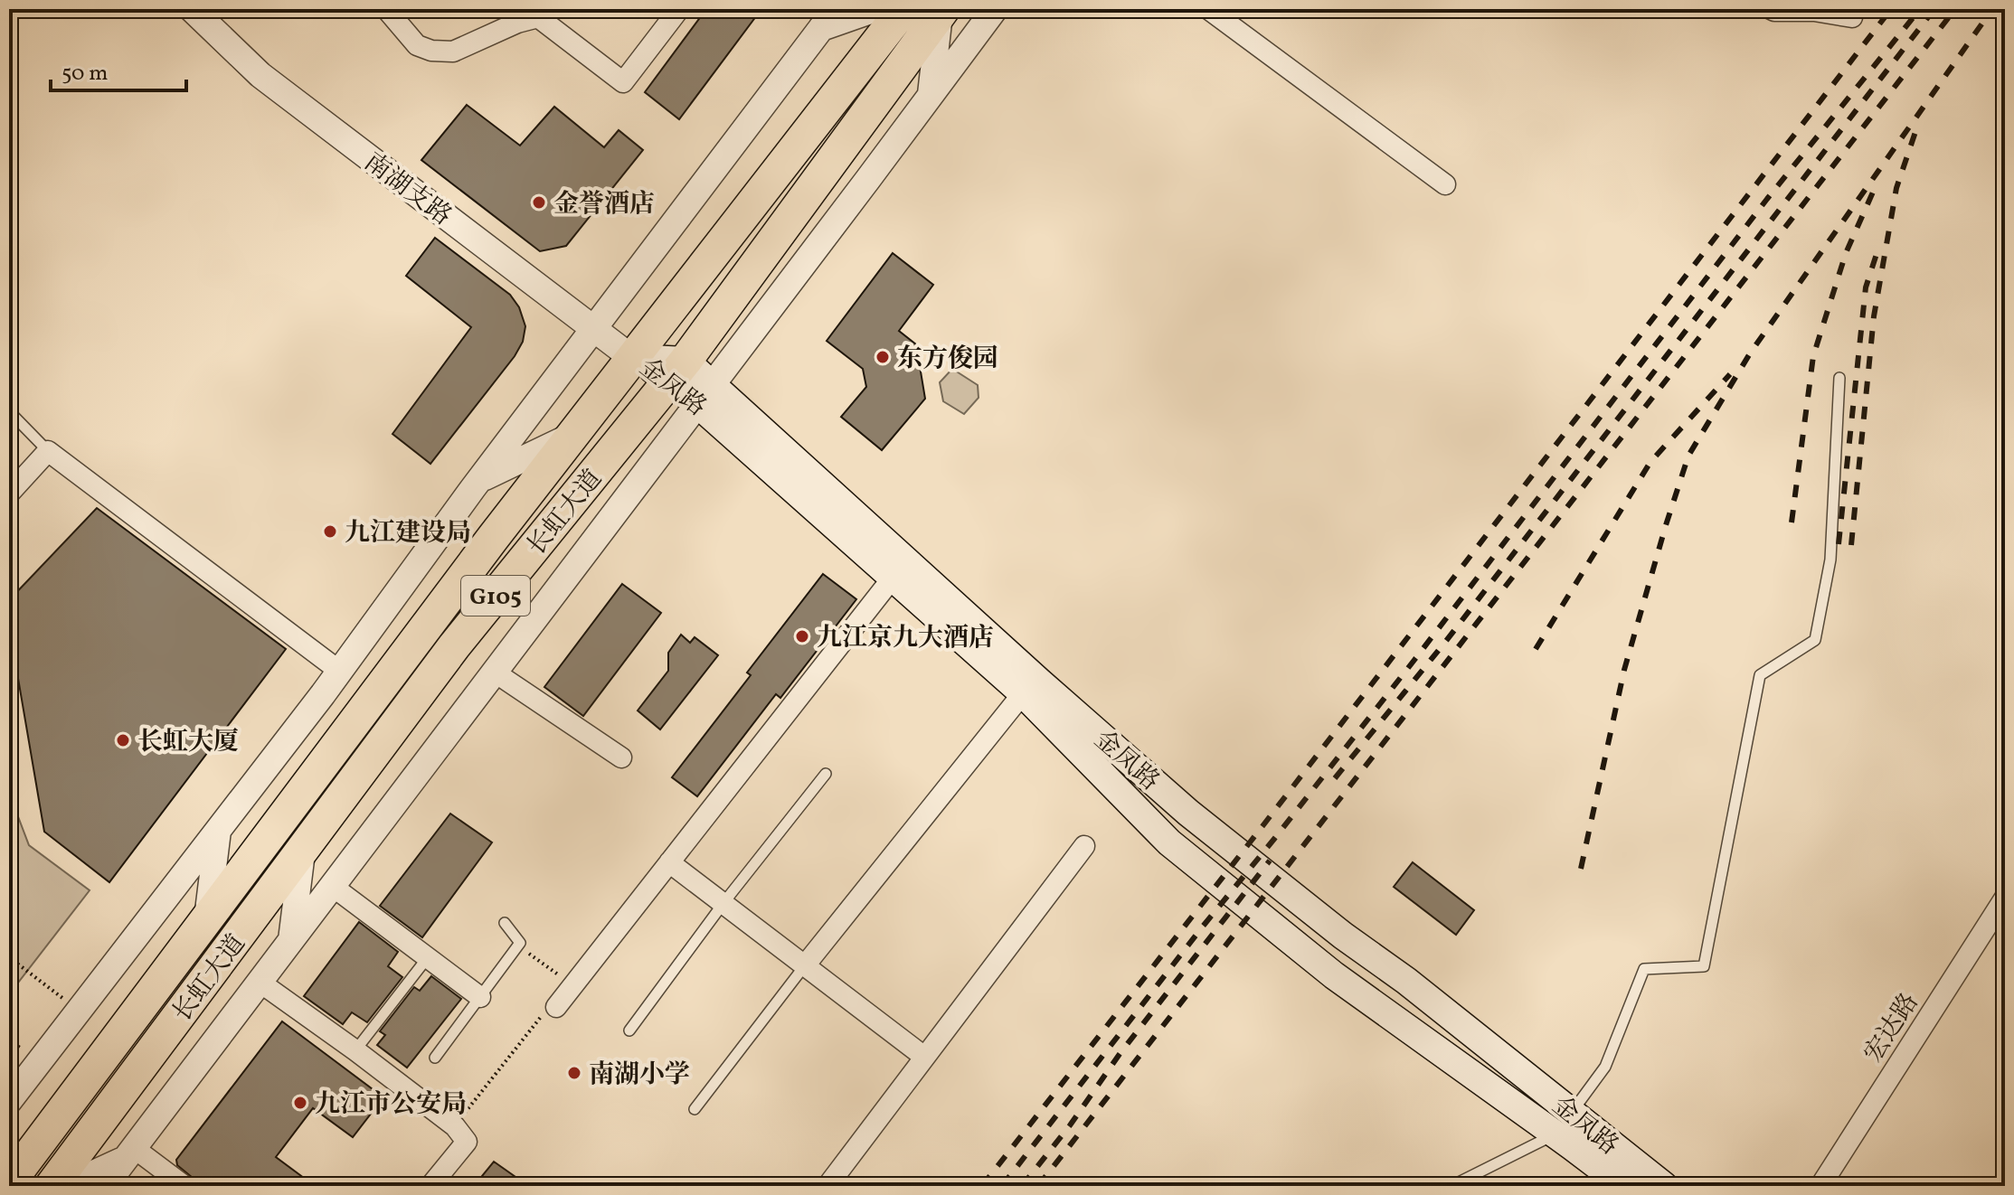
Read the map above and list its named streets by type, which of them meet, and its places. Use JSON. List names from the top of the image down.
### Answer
{
  "streets": {
    "highway": ["长虹大道", "G105"],
    "main road": ["金凤路"],
    "street": ["南湖支路", "宏达路"]
  },
  "crossings": [
    ["南湖支路", "金凤路"],
    ["南湖支路", "长虹大道"],
    ["金凤路", "长虹大道"]
  ],
  "places": [
    "金誉酒店",
    "东方俊园",
    "九江建设局",
    "九江京九大酒店",
    "长虹大厦",
    "南湖小学",
    "九江市公安局"
  ],
  "scale_bar": "50 m"
}
